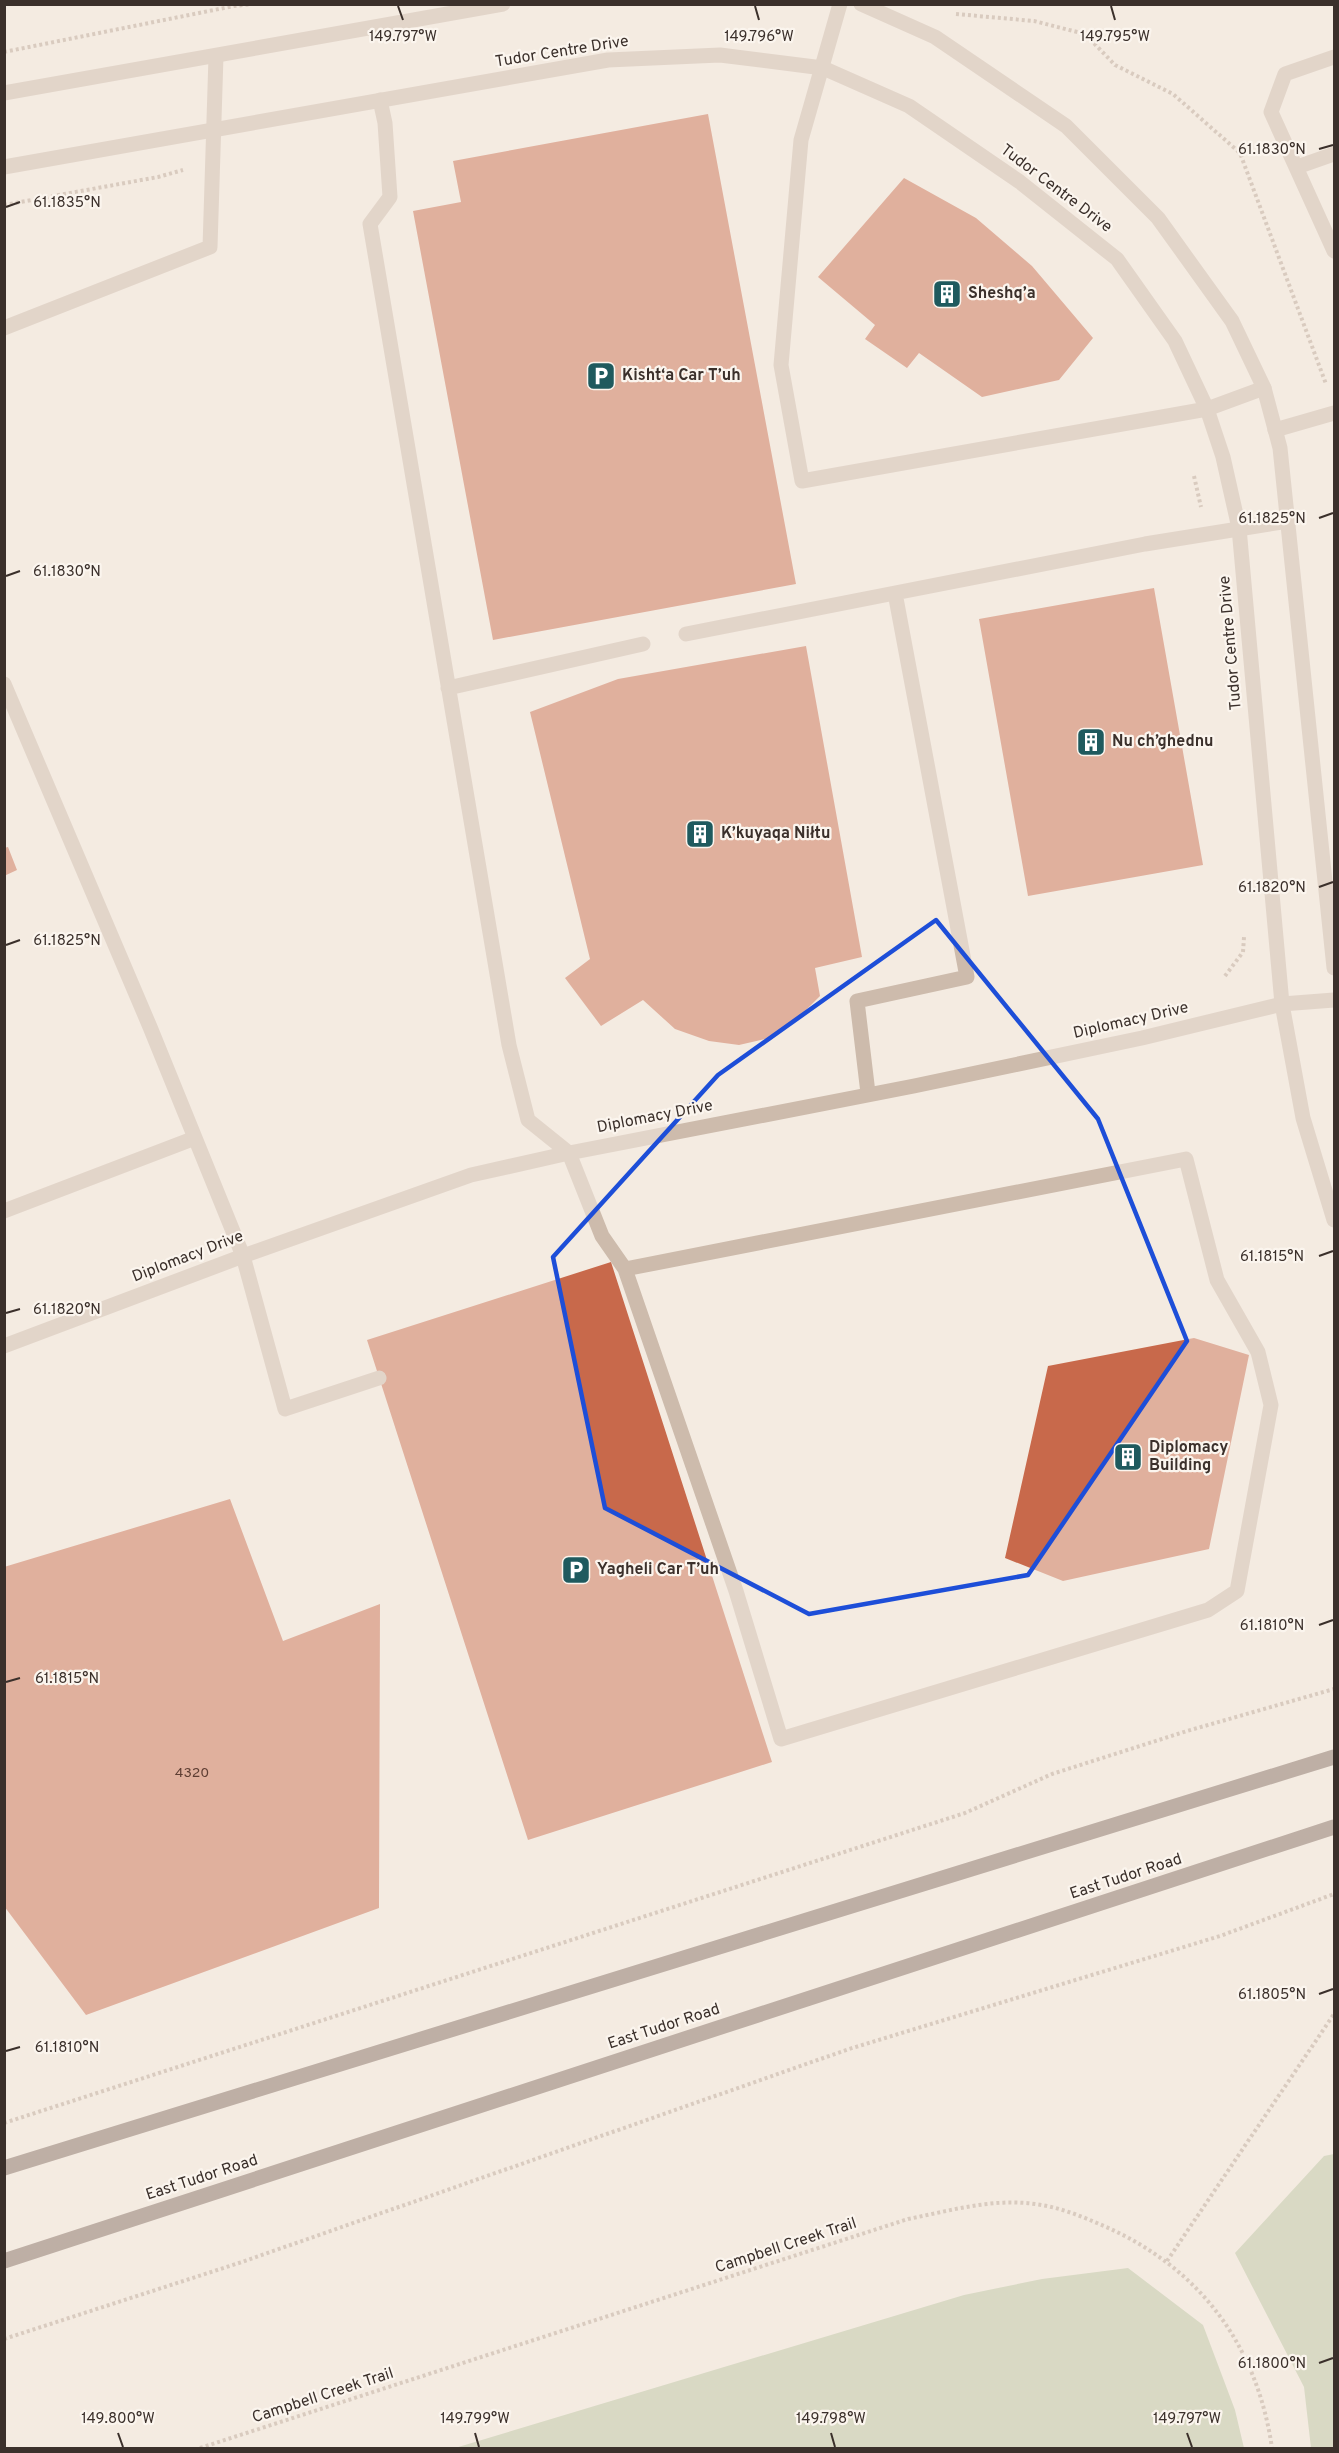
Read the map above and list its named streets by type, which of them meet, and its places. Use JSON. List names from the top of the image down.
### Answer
{
  "streets": {
    "main road": ["East Tudor Road"],
    "street": ["Tudor Centre Drive", "Diplomacy Drive"],
    "path": ["Campbell Creek Trail"]
  },
  "crossings": [
    ["Tudor Centre Drive", "Diplomacy Drive"]
  ],
  "places": {
    "building": [
      "Sheshq’a",
      "Nu ch’ghednu",
      "K’kuyaqa Niłtu",
      "Diplomacy Building"
    ],
    "parking": ["Kisht‘a Car T’uh", "Yagheli Car T’uh"]
  },
  "house_numbers": ["4320"],
  "coordinates": [
    "149.797°W",
    "149.796°W",
    "149.795°W",
    "61.1830°N",
    "61.1835°N",
    "61.1825°N",
    "61.1820°N",
    "61.1815°N",
    "61.1810°N",
    "61.1805°N",
    "61.1800°N",
    "149.800°W",
    "149.799°W",
    "149.798°W"
  ]
}
